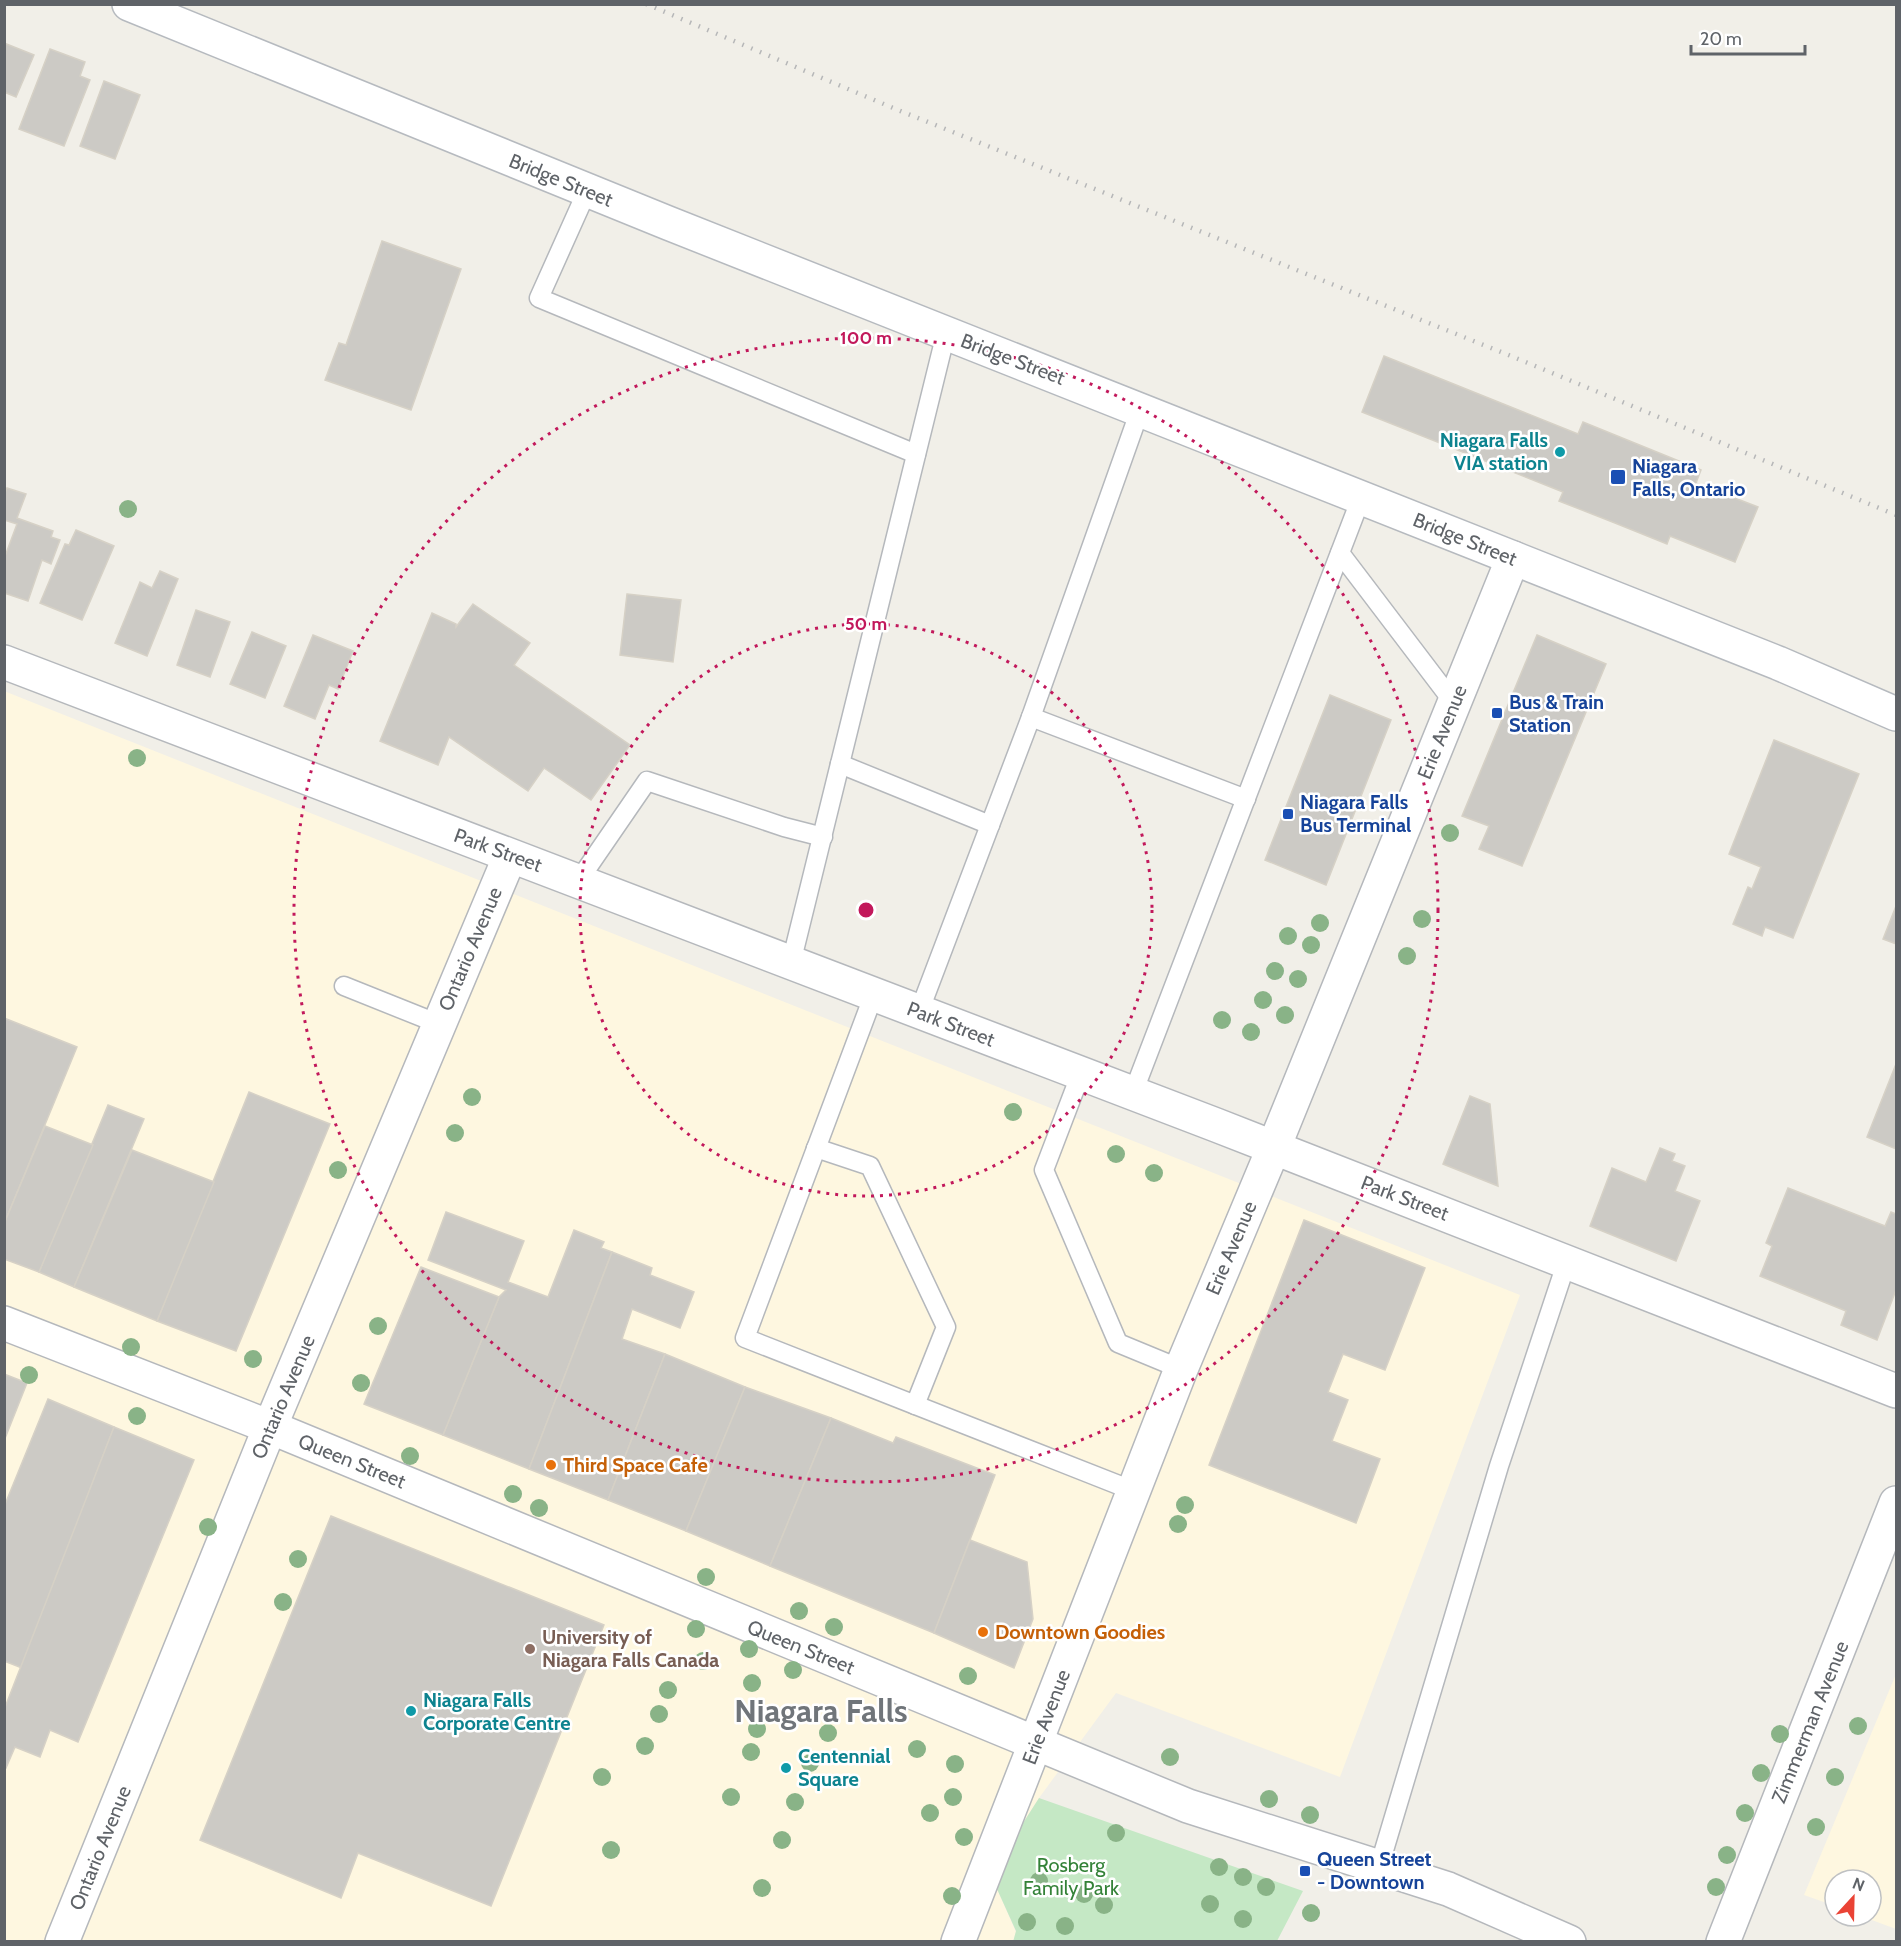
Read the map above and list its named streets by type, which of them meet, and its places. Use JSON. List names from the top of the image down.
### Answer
{
  "streets": {
    "street": [
      "Bridge Street",
      "Erie Avenue",
      "Park Street",
      "Ontario Avenue",
      "Queen Street",
      "Zimmerman Avenue"
    ]
  },
  "crossings": [
    ["Bridge Street", "Erie Avenue"],
    ["Erie Avenue", "Park Street"],
    ["Erie Avenue", "Queen Street"],
    ["Park Street", "Ontario Avenue"],
    ["Ontario Avenue", "Queen Street"]
  ],
  "districts": ["Niagara Falls"],
  "parks": ["Rosberg Family Park"],
  "places": {
    "other": [
      "Niagara Falls VIA station",
      "Third Space Cafe",
      "Downtown Goodies",
      "University of Niagara Falls Canada",
      "Niagara Falls Corporate Centre",
      "Centennial Square"
    ],
    "transit": [
      "Niagara Falls, Ontario",
      "Bus & Train Station",
      "Niagara Falls Bus Terminal",
      "Queen Street - Downtown"
    ]
  },
  "scale_bar": "20 m",
  "north": "top",
  "rings": ["100 m", "50 m"]
}
